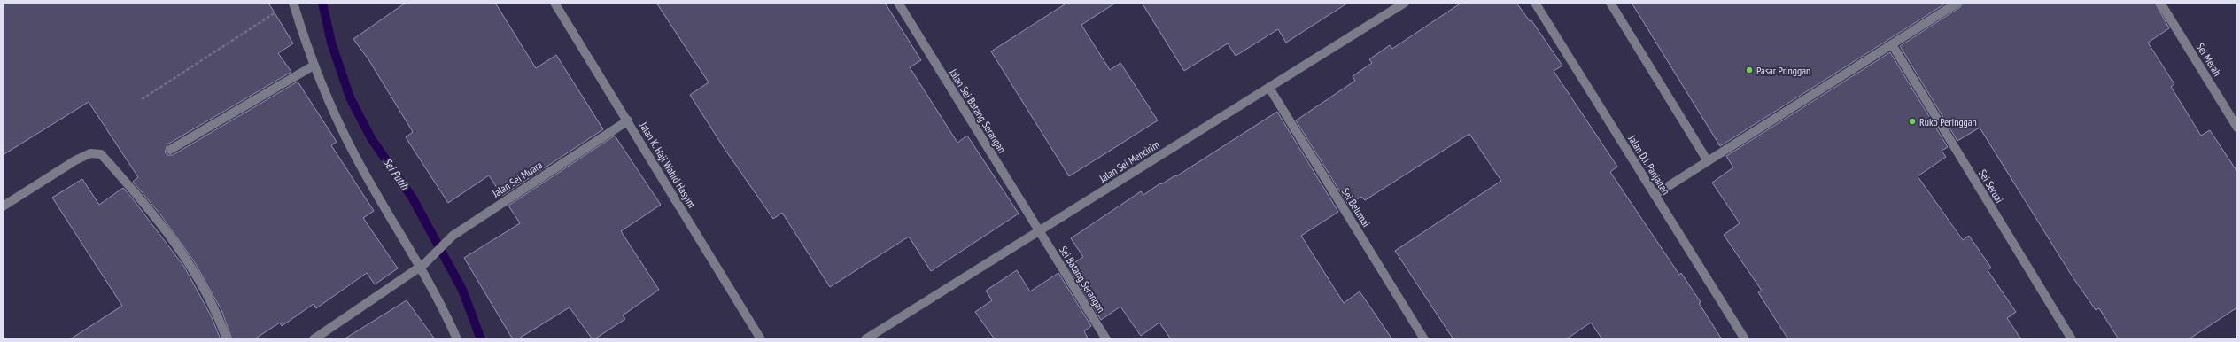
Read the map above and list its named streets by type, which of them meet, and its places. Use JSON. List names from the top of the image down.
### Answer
{
  "streets": {
    "street": [
      "Sei Merah",
      "Jalan Sei Batang Serangan",
      "Jalan Sei Mencirim",
      "Jalan K. Haji Wahid Hasyim",
      "Jalan D.I. Panjaitan",
      "Jalan Sei Muara",
      "Sei Seruai",
      "Sei Belumai",
      "Sei Batang Serangan"
    ]
  },
  "crossings": [
    ["Jalan Sei Batang Serangan", "Jalan Sei Mencirim"],
    ["Jalan Sei Batang Serangan", "Sei Batang Serangan"],
    ["Jalan Sei Mencirim", "Sei Belumai"],
    ["Jalan Sei Mencirim", "Sei Batang Serangan"],
    ["Jalan K. Haji Wahid Hasyim", "Jalan Sei Muara"]
  ],
  "water": ["Sei Putih"],
  "places": ["Pasar Pringgan", "Ruko Peringgan"]
}
